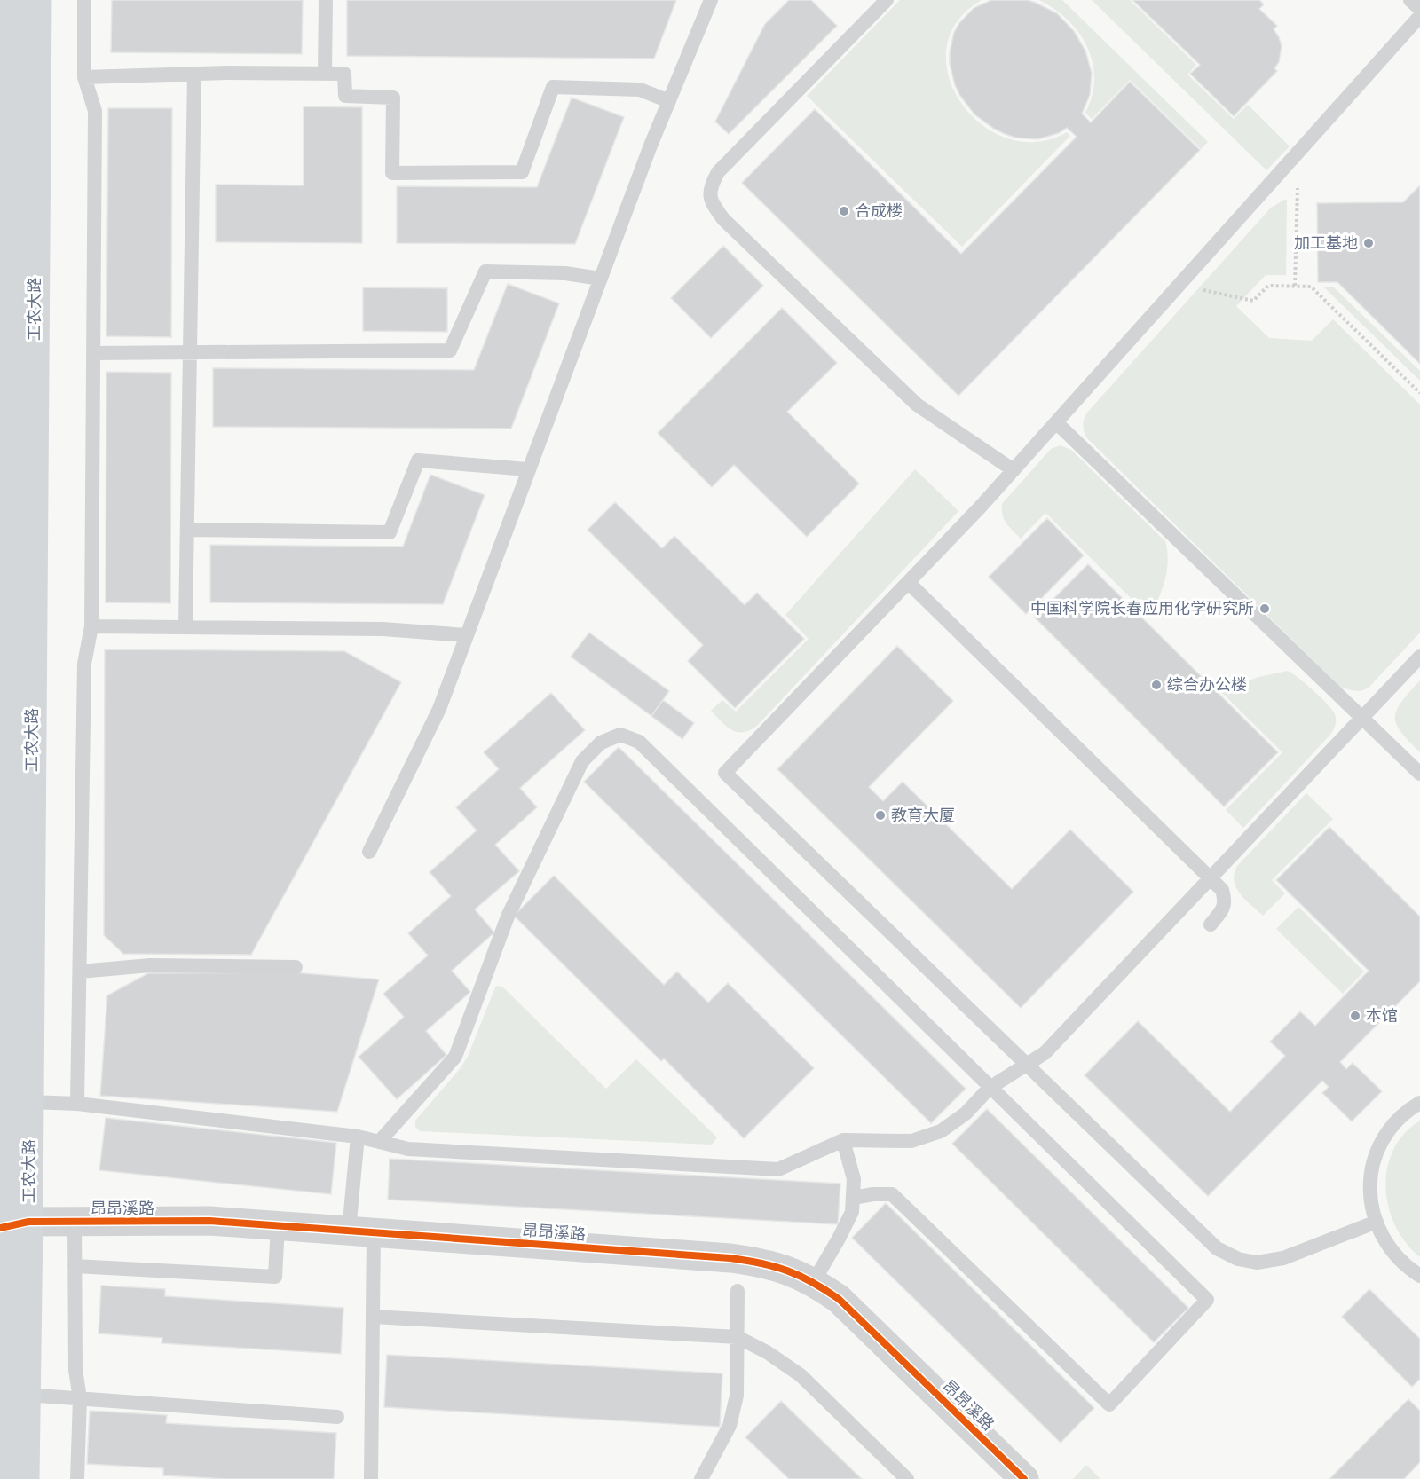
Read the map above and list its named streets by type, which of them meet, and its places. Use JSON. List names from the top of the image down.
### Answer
{
  "streets": {
    "main road": ["工农大路"],
    "street": ["昂昂溪路"]
  },
  "crossings": [
    ["工农大路", "昂昂溪路"]
  ],
  "places": [
    "合成楼",
    "加工基地",
    "中国科学院长春应用化学研究所",
    "综合办公楼",
    "教育大厦",
    "本馆"
  ]
}
